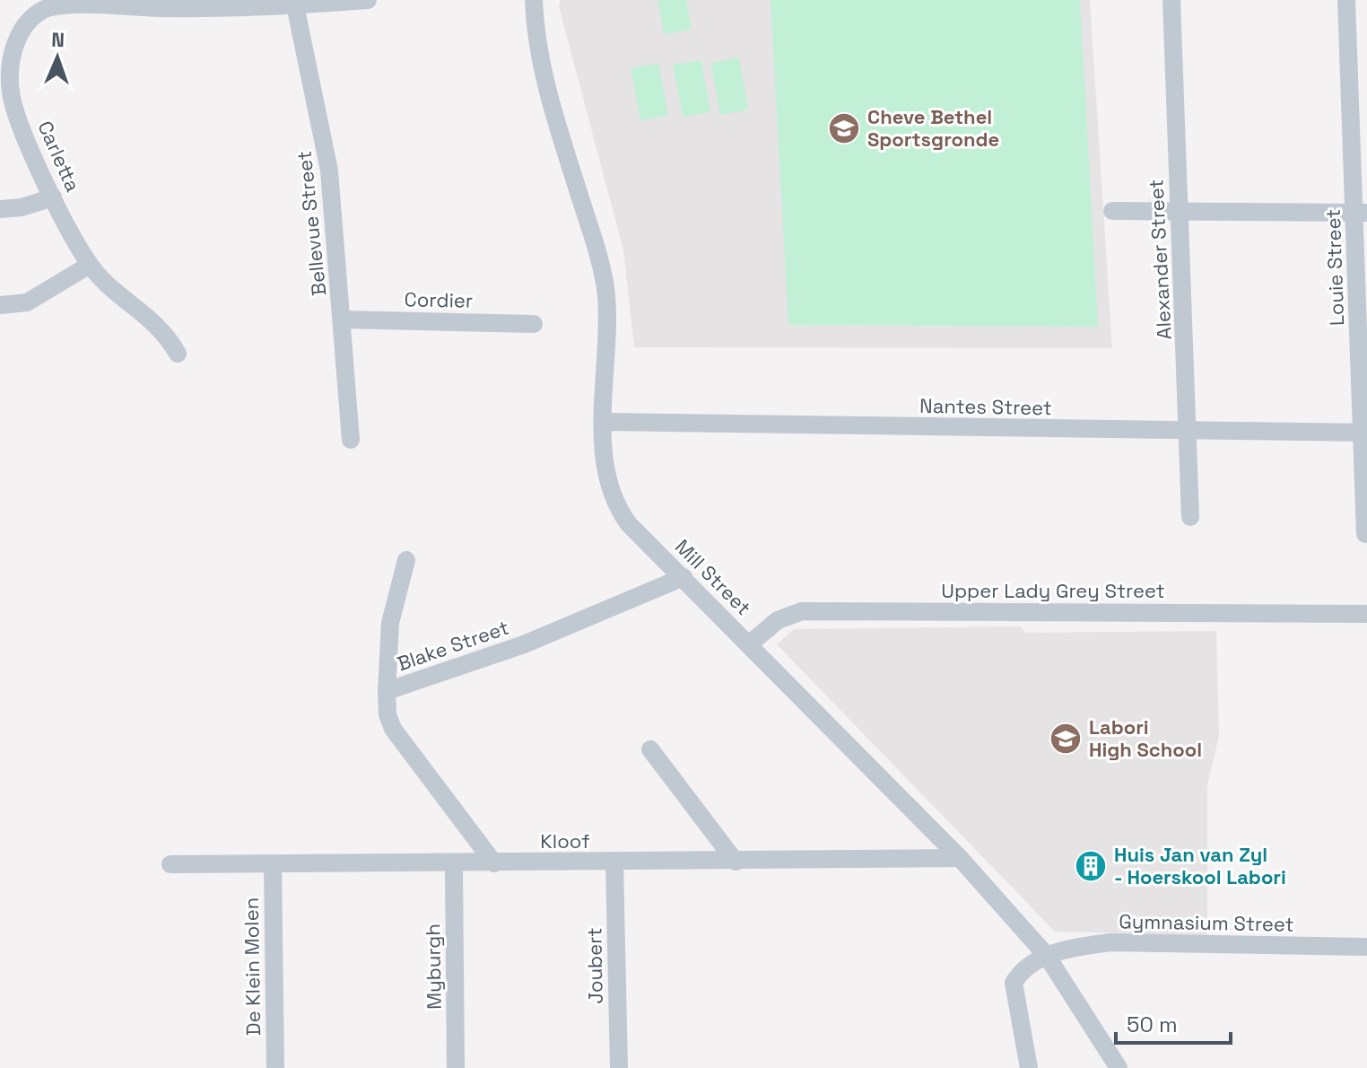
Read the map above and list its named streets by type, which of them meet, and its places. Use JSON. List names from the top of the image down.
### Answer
{
  "streets": {
    "street": [
      "Carletta",
      "Bellevue Street",
      "Alexander Street",
      "Louie Street",
      "Cordier",
      "Nantes Street",
      "Mill Street",
      "Upper Lady Grey Street",
      "Blake Street",
      "Kloof",
      "Gymnasium Street",
      "Joubert",
      "De Klein Molen",
      "Myburgh"
    ]
  },
  "crossings": [
    ["Carletta", "Bellevue Street"],
    ["Bellevue Street", "Cordier"],
    ["Alexander Street", "Nantes Street"],
    ["Louie Street", "Nantes Street"],
    ["Nantes Street", "Mill Street"],
    ["Mill Street", "Upper Lady Grey Street"],
    ["Mill Street", "Blake Street"],
    ["Mill Street", "Kloof"],
    ["Mill Street", "Gymnasium Street"],
    ["Blake Street", "Kloof"],
    ["Kloof", "Joubert"],
    ["Kloof", "De Klein Molen"],
    ["Kloof", "Myburgh"]
  ],
  "places": {
    "school or university": ["Cheve Bethel Sportsgronde", "Labori High School"],
    "building": ["Huis Jan van Zyl - Hoerskool Labori"]
  },
  "scale_bar": "50 m",
  "north": "top"
}
